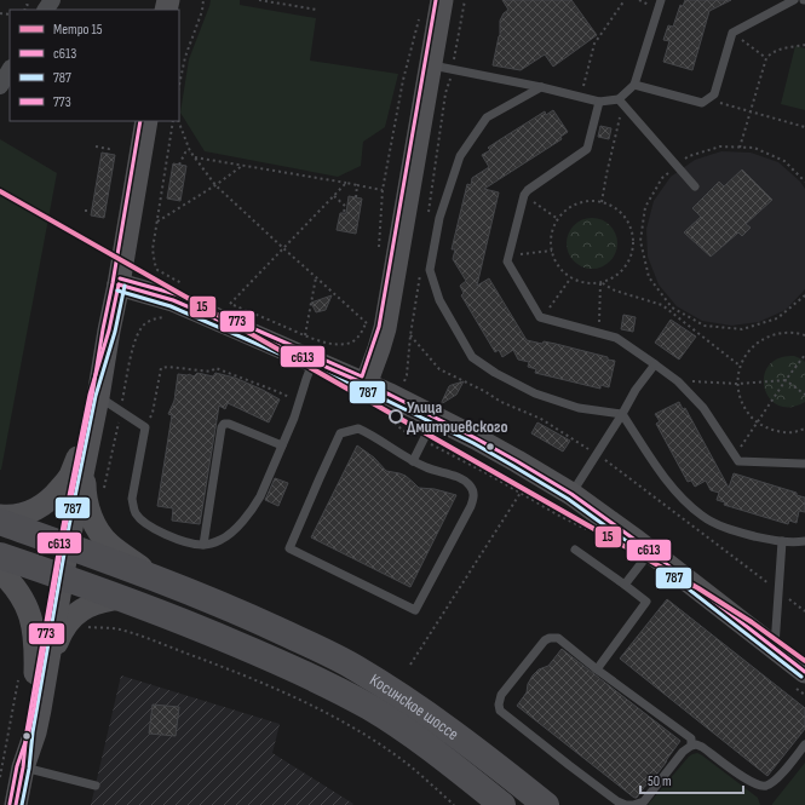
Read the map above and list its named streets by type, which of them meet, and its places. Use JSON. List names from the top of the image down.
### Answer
{
  "streets": {
    "highway": ["Косинское шоссе"]
  },
  "places": ["Улица Дмитриевского"],
  "lines": [
    "transit line 773",
    "metro line 15",
    "transit line с613",
    "transit line 787"
  ],
  "legend": [
    "Метро 15",
    "с613",
    "787",
    "773"
  ],
  "scale_bar": "50 m"
}
